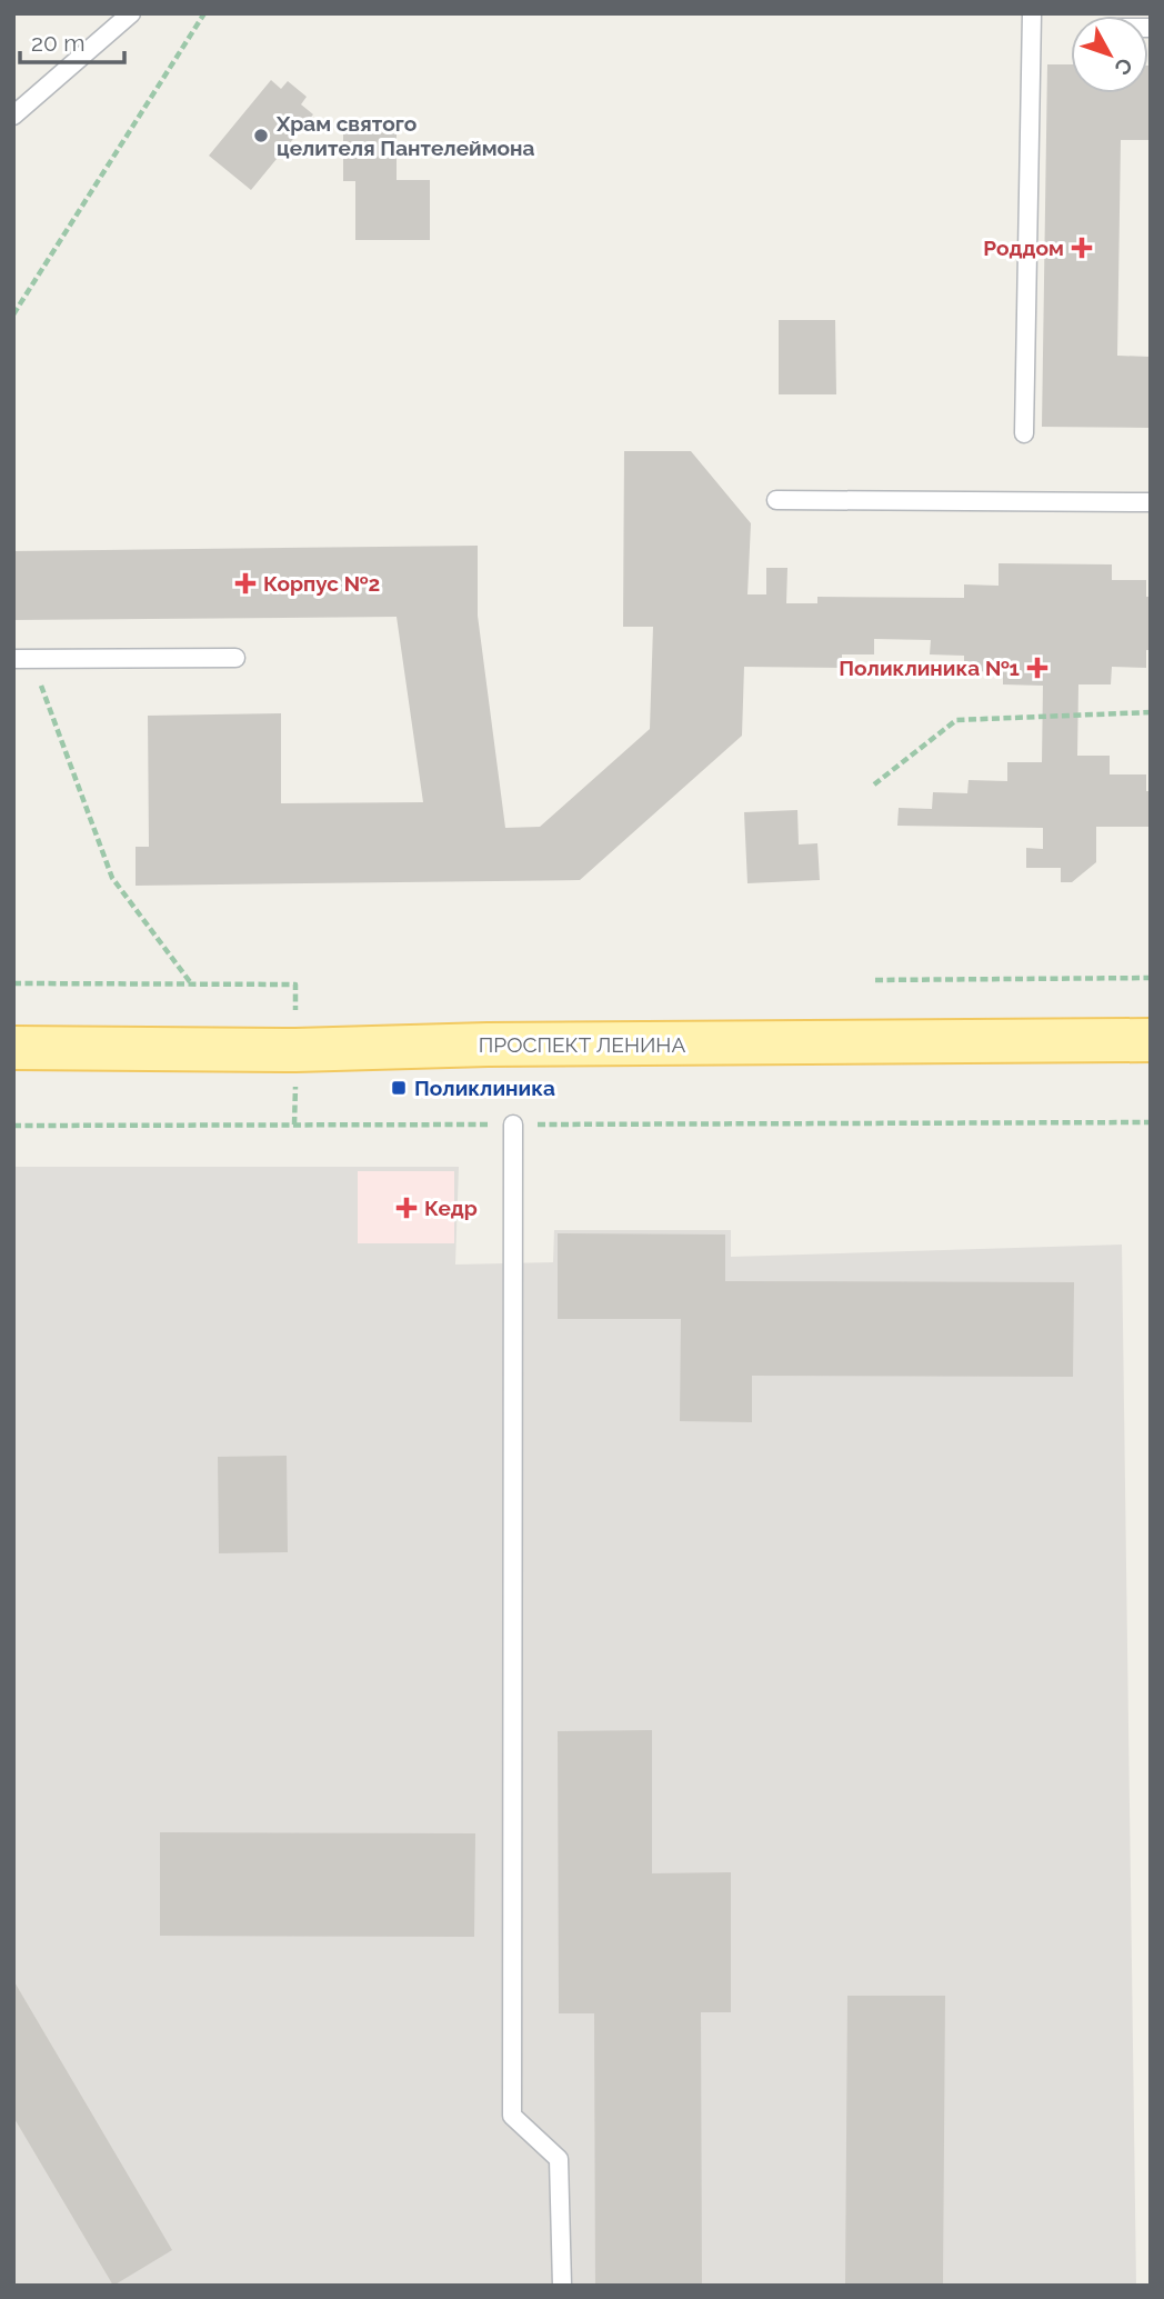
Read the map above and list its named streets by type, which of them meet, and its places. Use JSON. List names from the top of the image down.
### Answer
{
  "streets": {
    "main road": ["ПРОСПЕКТ ЛЕНИНА"]
  },
  "places": {
    "other": ["Храм святого целителя Пантелеймона"],
    "health": [
      "Роддом",
      "Корпус №2",
      "Поликлиника №1",
      "Кедр"
    ],
    "transit": ["Поликлиника"]
  },
  "scale_bar": "20 m",
  "north": "bottom right"
}
